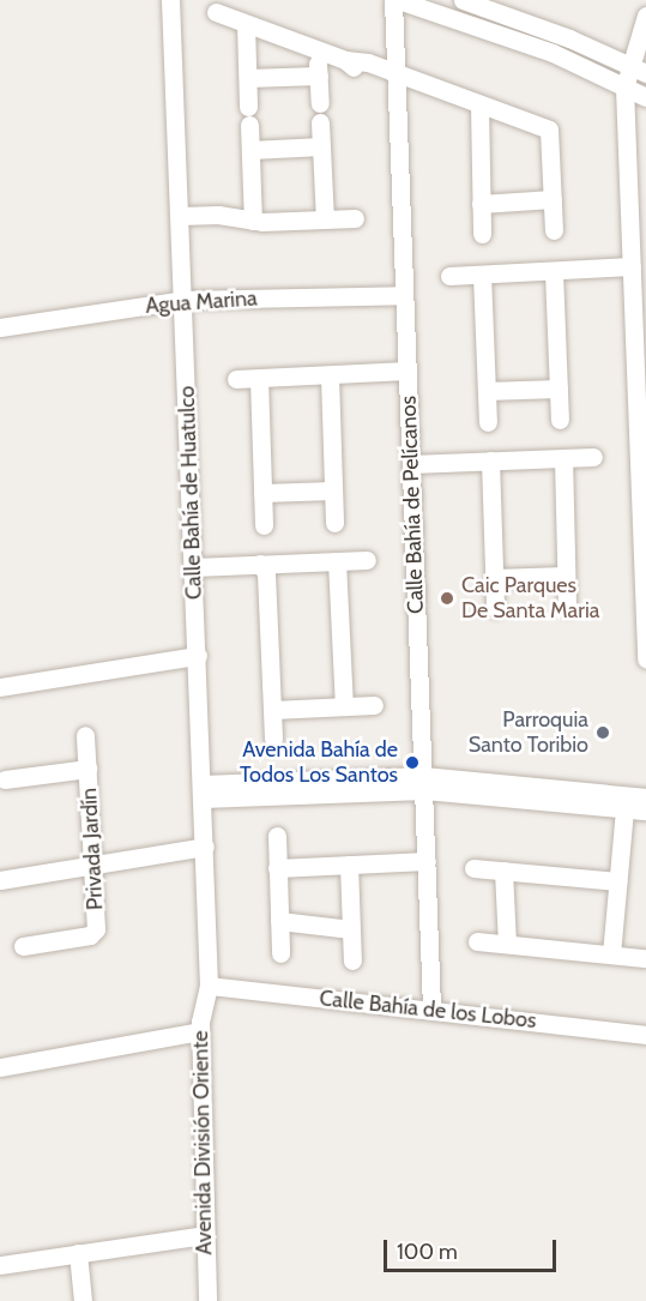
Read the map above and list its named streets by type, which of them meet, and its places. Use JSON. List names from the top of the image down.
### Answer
{
  "streets": {
    "street": [
      "Agua Marina",
      "Calle Bahía de Huatulco",
      "Calle Bahía de Pelícanos",
      "Privada Jardín",
      "Calle Bahía de los Lobos",
      "Avenida División Oriente"
    ]
  },
  "crossings": [
    ["Agua Marina", "Calle Bahía de Huatulco"],
    ["Agua Marina", "Calle Bahía de Pelícanos"],
    ["Calle Bahía de Huatulco", "Calle Bahía de los Lobos"],
    ["Calle Bahía de Huatulco", "Avenida División Oriente"],
    ["Calle Bahía de Pelícanos", "Calle Bahía de los Lobos"],
    ["Calle Bahía de los Lobos", "Avenida División Oriente"]
  ],
  "places": ["Caic Parques De Santa Maria", "Parroquia Santo Toribio", "Avenida Bahía de Todos Los Santos"],
  "scale_bar": "100 m"
}
